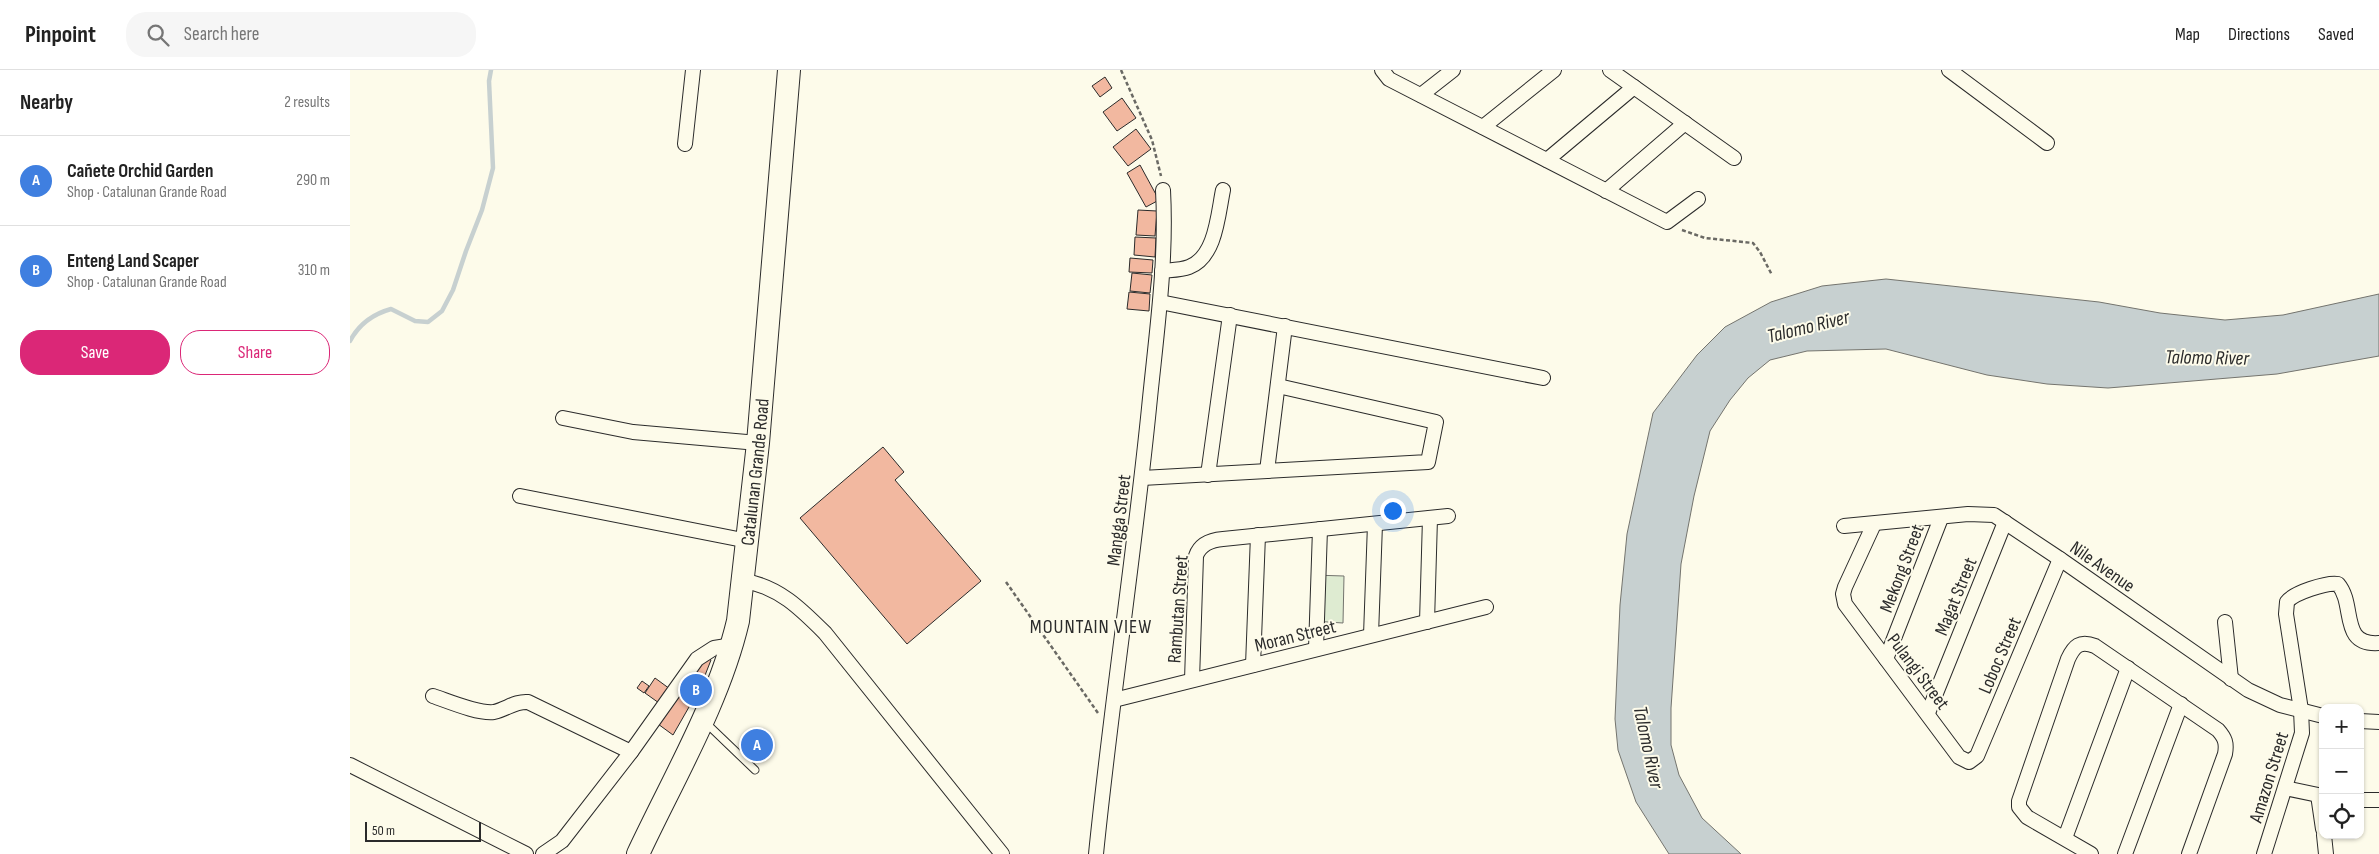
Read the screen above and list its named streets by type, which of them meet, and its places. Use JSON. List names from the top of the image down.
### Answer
{
  "streets": {
    "main road": ["Catalunan Grande Road"],
    "street": [
      "Mangga Street",
      "Nile Avenue",
      "Mekong Street",
      "Magat Street",
      "Rambutan Street",
      "Moran Street",
      "Loboc Street",
      "Pulangi Street",
      "Amazon Street"
    ]
  },
  "crossings": [
    ["Mangga Street", "Moran Street"],
    ["Nile Avenue", "Mekong Street"],
    ["Nile Avenue", "Magat Street"],
    ["Nile Avenue", "Loboc Street"],
    ["Nile Avenue", "Pulangi Street"],
    ["Nile Avenue", "Amazon Street"],
    ["Mekong Street", "Pulangi Street"],
    ["Magat Street", "Pulangi Street"],
    ["Rambutan Street", "Moran Street"],
    ["Loboc Street", "Pulangi Street"]
  ],
  "districts": ["MOUNTAIN VIEW"],
  "water": ["Talomo River"],
  "scale_bar": "50 m",
  "page": {
    "header": "Pinpoint",
    "search": "Search here",
    "nav": ["Map", "Directions", "Saved"],
    "heading": ["Nearby", "2 results"],
    "list": [
      {
        "mark": "A",
        "name": "Cañete Orchid Garden",
        "note": "Shop · Catalunan Grande Road",
        "value": "290 m"
      },
      {
        "mark": "B",
        "name": "Enteng Land Scaper",
        "note": "Shop · Catalunan Grande Road",
        "value": "310 m"
      }
    ],
    "buttons": ["Save", "Share"],
    "pins": ["B", "A"],
    "map_buttons": ["+", "−"],
    "scale": "50 m"
  }
}
